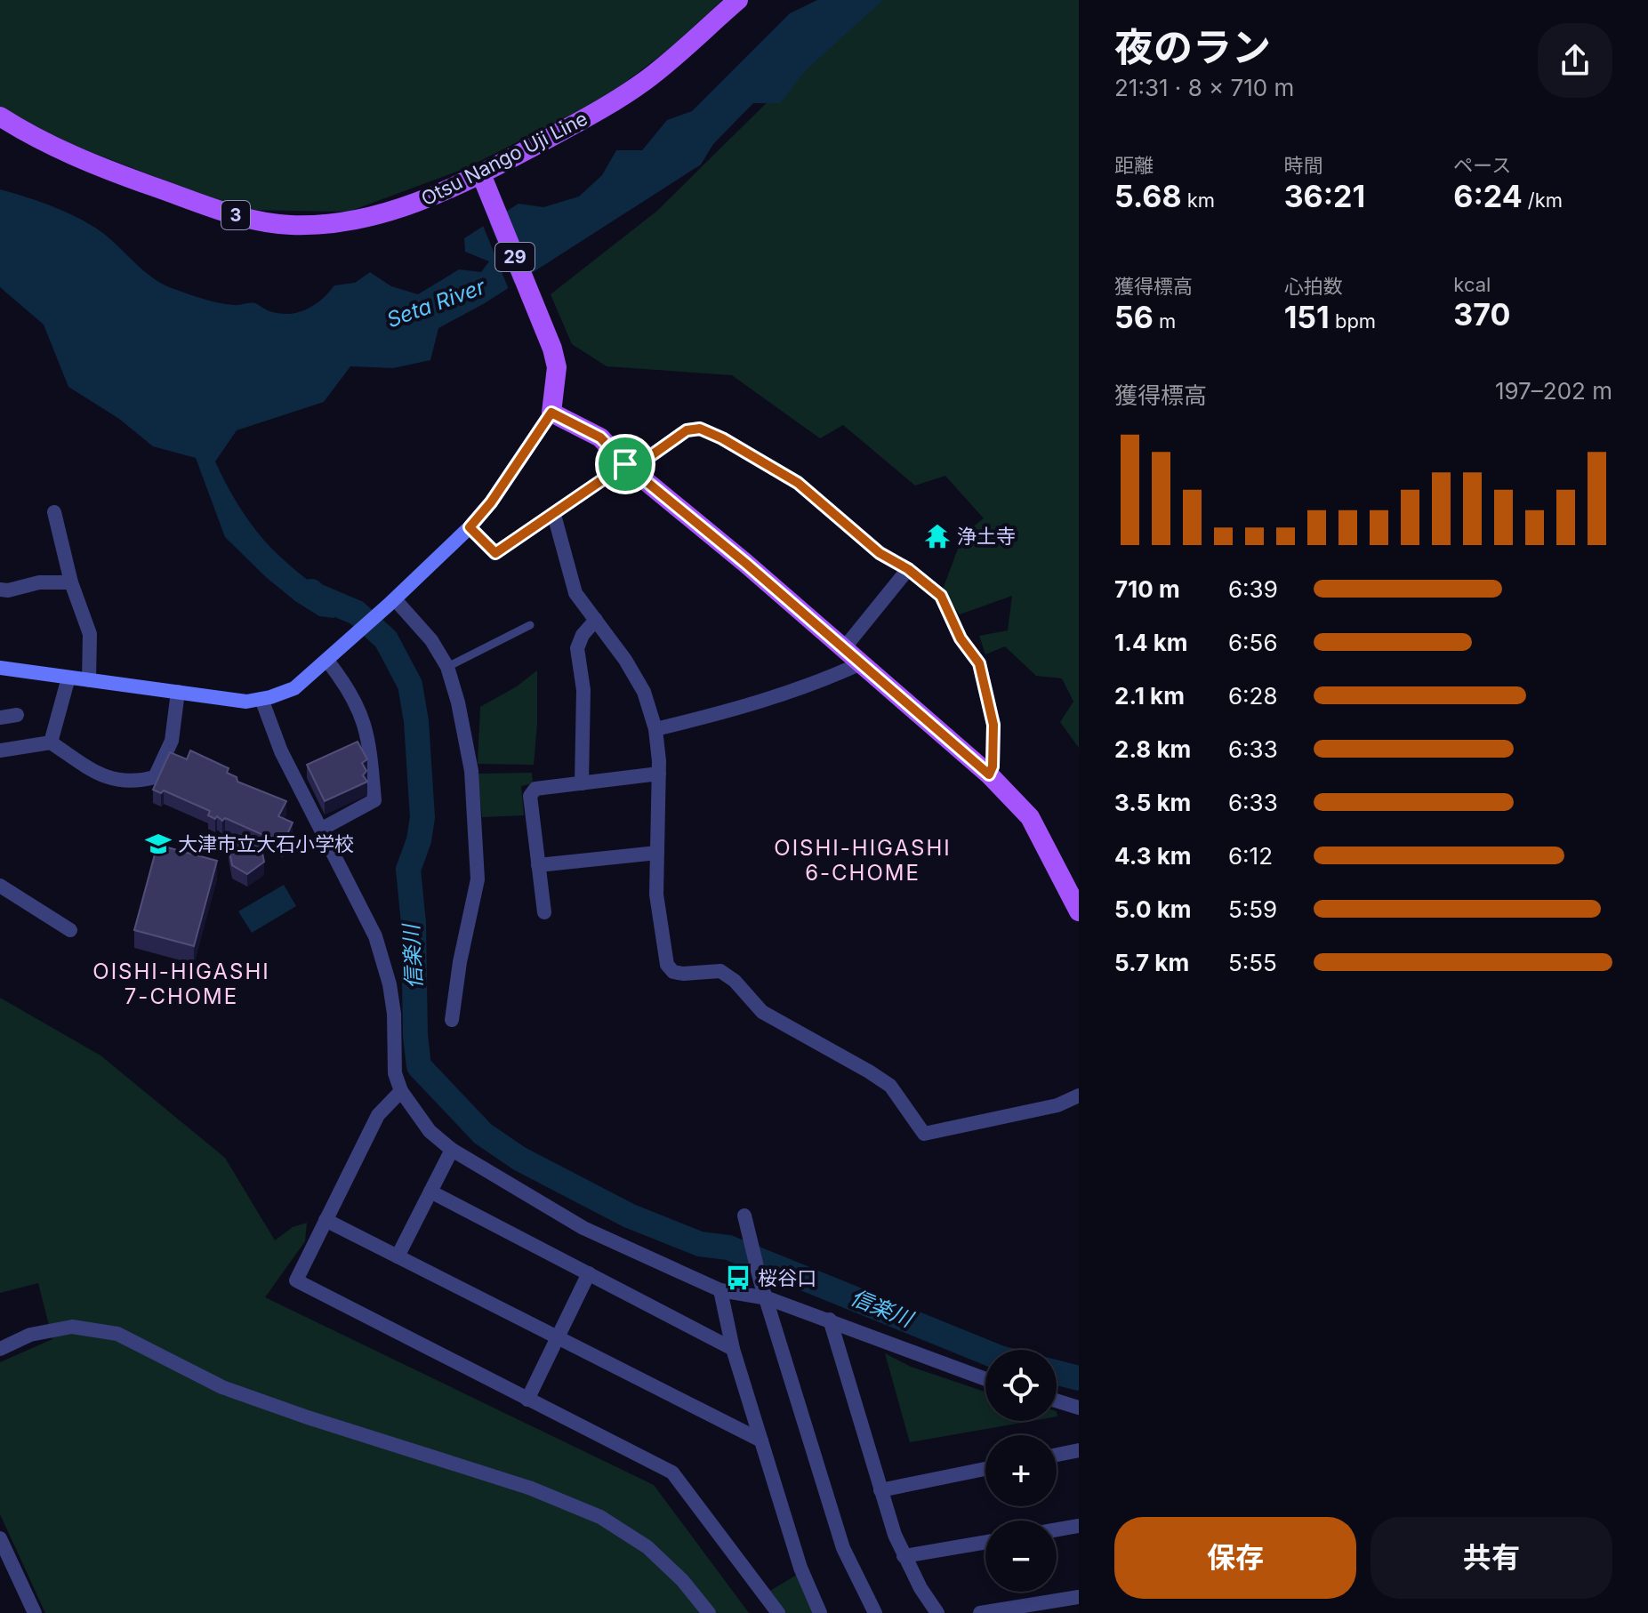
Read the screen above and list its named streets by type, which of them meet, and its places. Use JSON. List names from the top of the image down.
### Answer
{
  "streets": {
    "main road": ["Otsu Nango Uji Line", "3", "29"]
  },
  "crossings": [
    ["Otsu Nango Uji Line", "29"]
  ],
  "districts": ["OISHI-HIGASHI 6-CHOME", "OISHI-HIGASHI 7-CHOME"],
  "water": ["Seta River", "信楽川"],
  "places": {
    "temple": ["浄土寺"],
    "school or university": ["大津市立大石小学校"],
    "bus stop": ["桜谷口"]
  },
  "page": {
    "heading": ["夜のラン", "21:31 · 8 × 710 m"],
    "stats": [
      ["距離", "5.68 km"],
      ["時間", "36:21"],
      ["ペース", "6:24 /km"],
      ["獲得標高", "56 m"],
      ["心拍数", "151 bpm"],
      ["kcal", "370"]
    ],
    "chart": ["獲得標高", "197–202 m"],
    "list": [
      {
        "name": "710 m",
        "note": "6:39"
      },
      {
        "name": "1.4 km",
        "note": "6:56"
      },
      {
        "name": "2.1 km",
        "note": "6:28"
      },
      {
        "name": "2.8 km",
        "note": "6:33"
      },
      {
        "name": "3.5 km",
        "note": "6:33"
      },
      {
        "name": "4.3 km",
        "note": "6:12"
      },
      {
        "name": "5.0 km",
        "note": "5:59"
      },
      {
        "name": "5.7 km",
        "note": "5:55"
      }
    ],
    "map_buttons": ["+", "−"],
    "buttons": ["保存", "共有"]
  }
}
